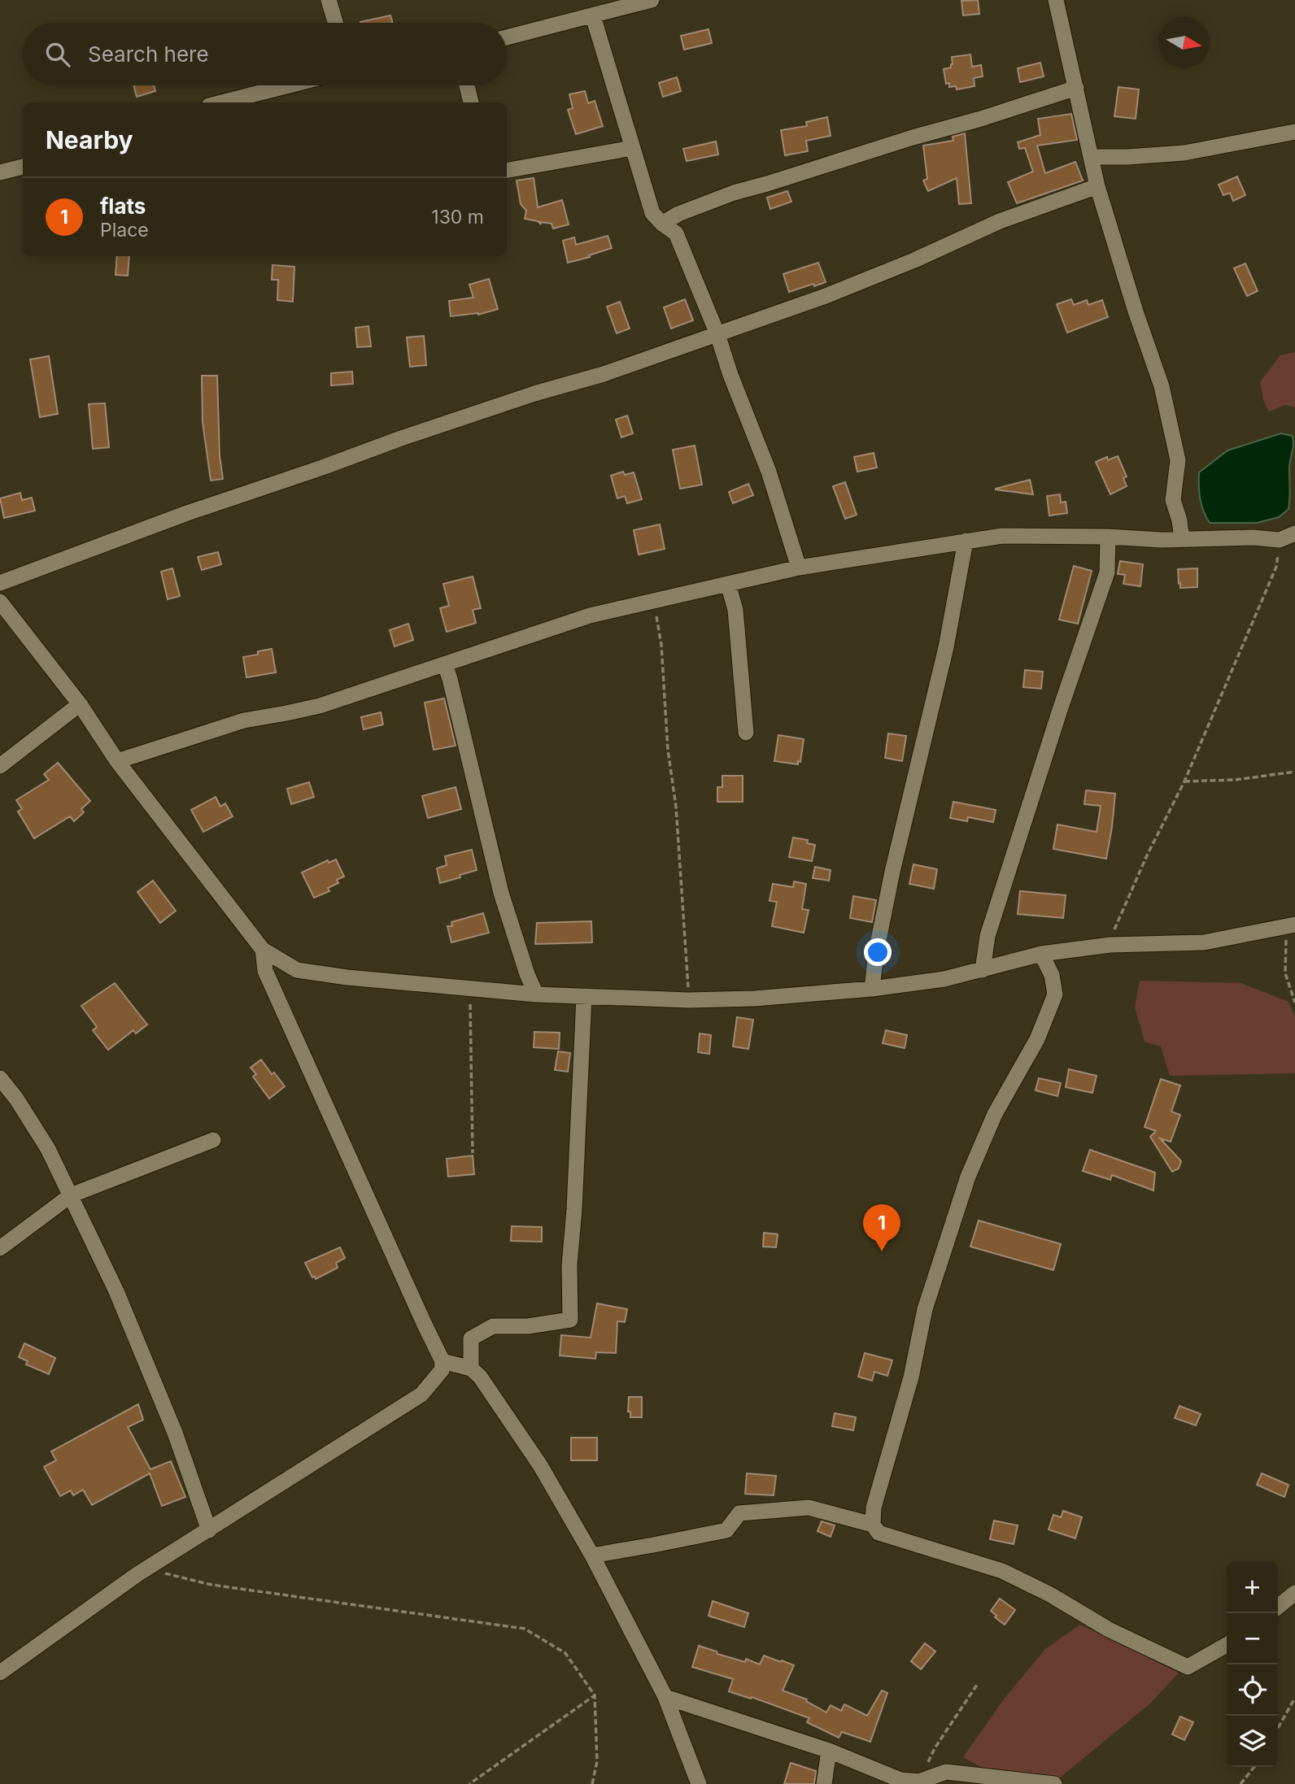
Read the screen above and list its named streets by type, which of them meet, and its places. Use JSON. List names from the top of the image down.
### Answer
{
  "north": "right",
  "page": {
    "search": "Search here",
    "heading": "Nearby",
    "list": [
      {
        "mark": "1",
        "name": "flats",
        "note": "Place",
        "value": "130 m"
      }
    ],
    "pins": "1",
    "map_buttons": ["+", "−"]
  }
}
